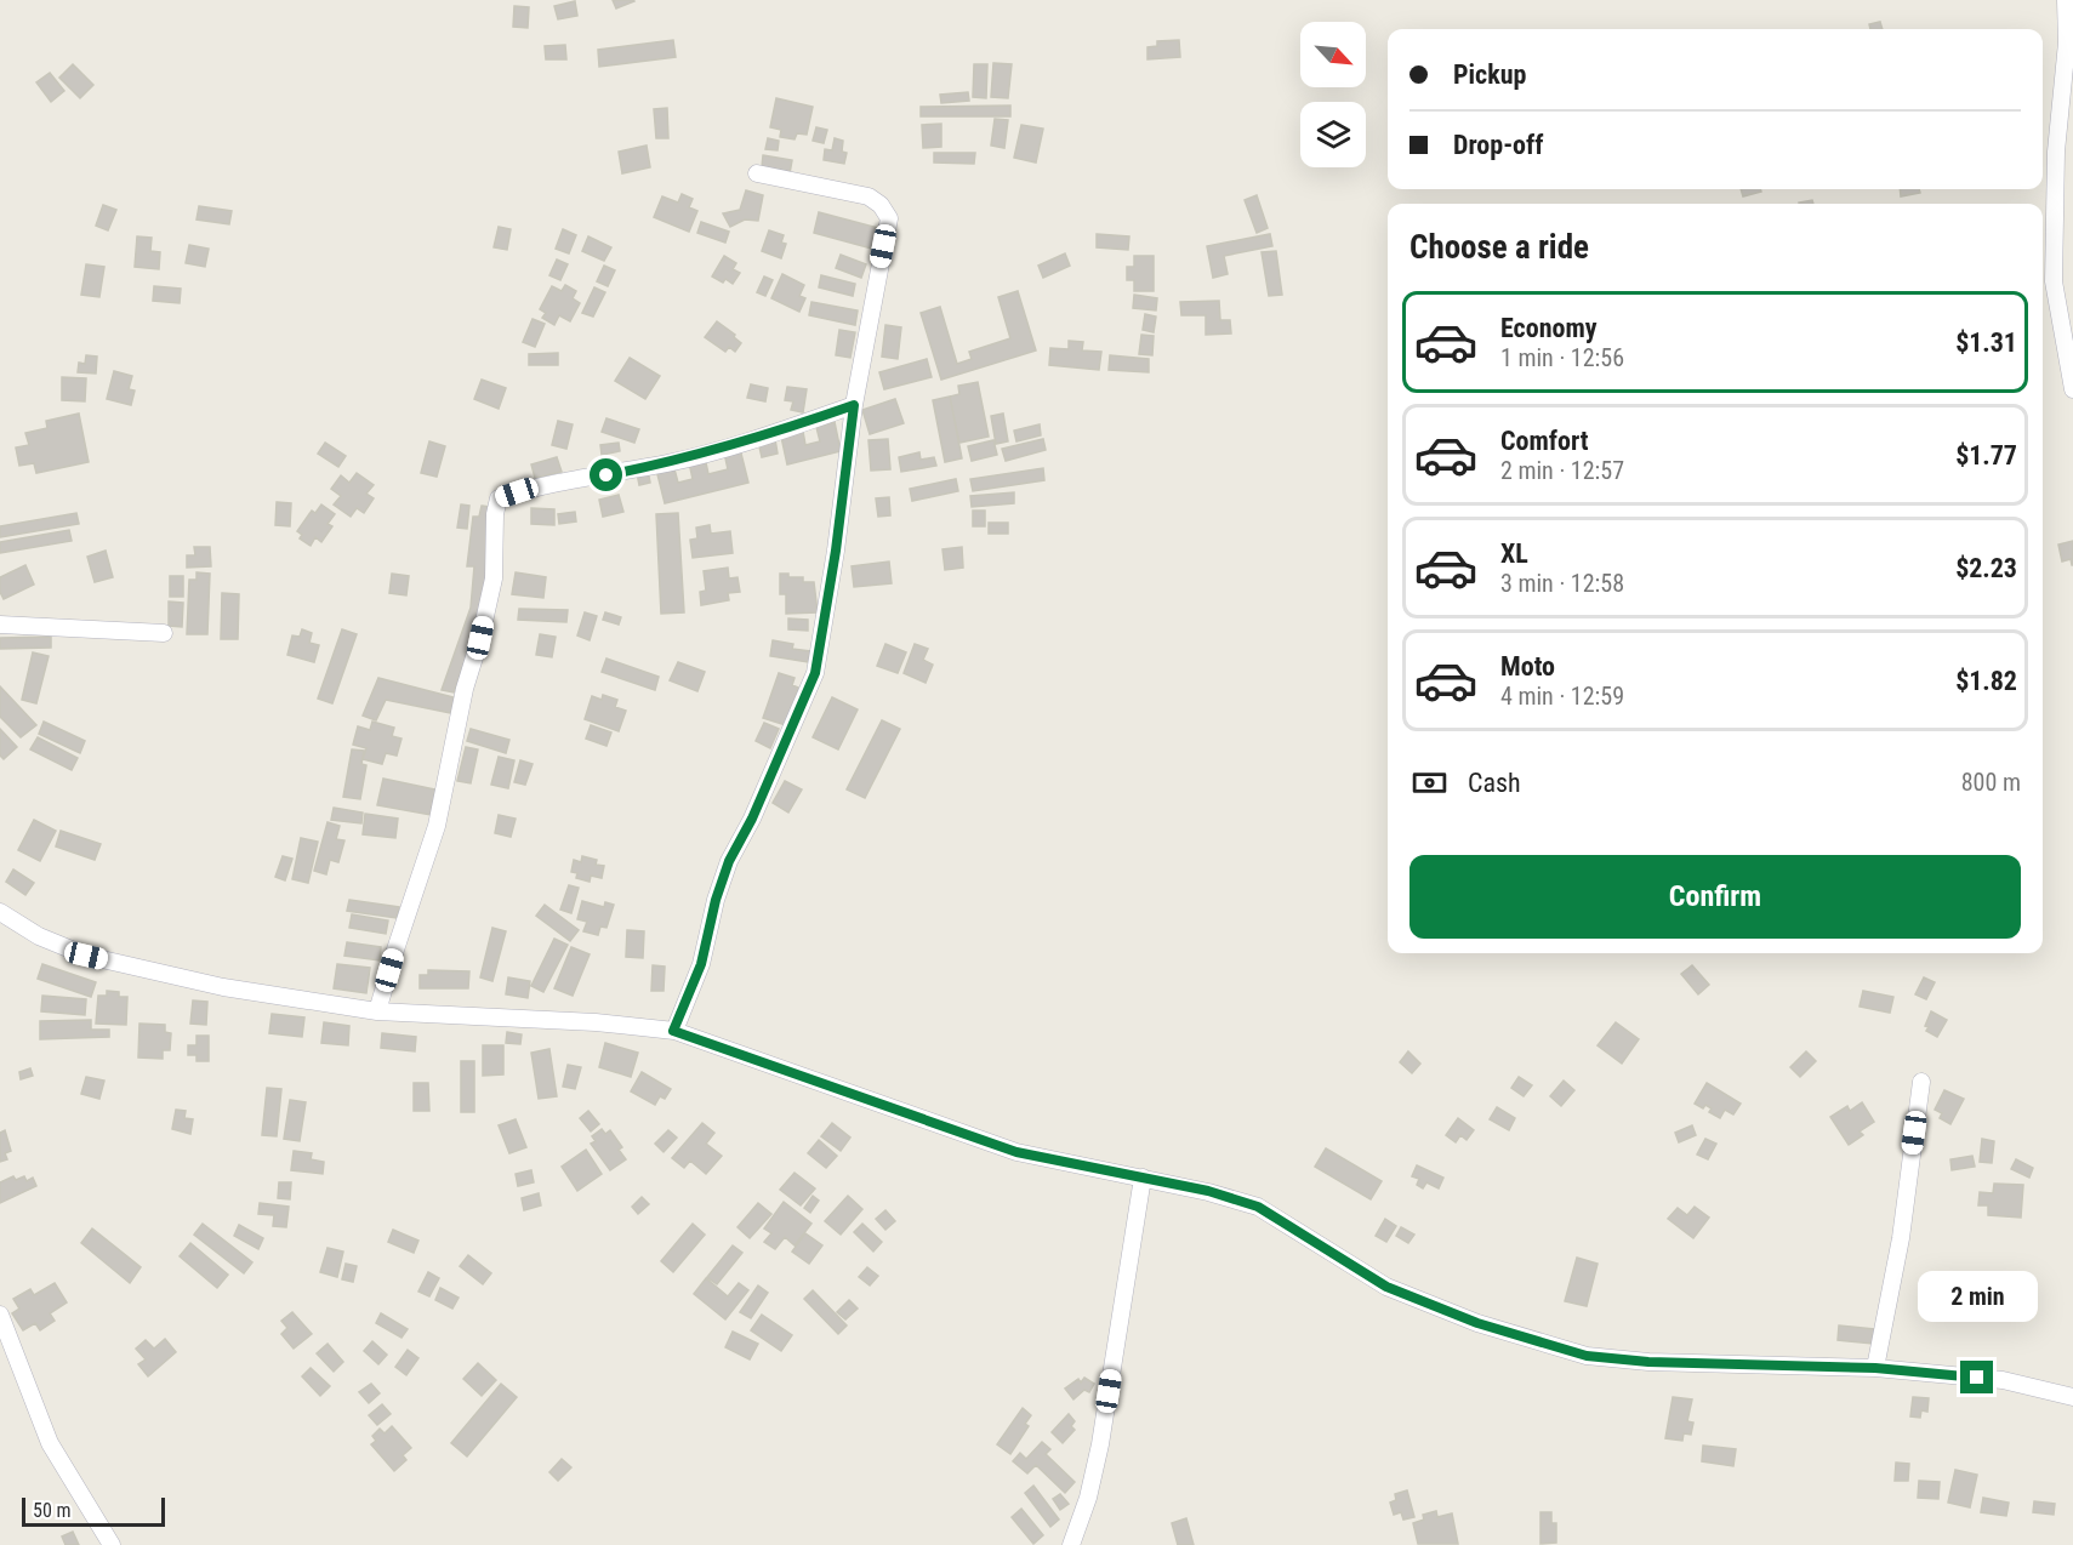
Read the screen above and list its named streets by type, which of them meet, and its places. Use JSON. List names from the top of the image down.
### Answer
{
  "scale_bar": "50 m",
  "north": "bottom right",
  "page": {
    "banner": ["Pickup", "Drop-off"],
    "heading": "Choose a ride",
    "list": [
      {
        "name": "Economy",
        "note": "1 min · 12:56",
        "value": "$1.31"
      },
      {
        "name": "Comfort",
        "note": "2 min · 12:57",
        "value": "$1.77"
      },
      {
        "name": "XL",
        "note": "3 min · 12:58",
        "value": "$2.23"
      },
      {
        "name": "Moto",
        "note": "4 min · 12:59",
        "value": "$1.82"
      }
    ],
    "pay": ["Cash", "800 m"],
    "buttons": "Confirm",
    "bubble": "2 min",
    "scale": "50 m"
  }
}
